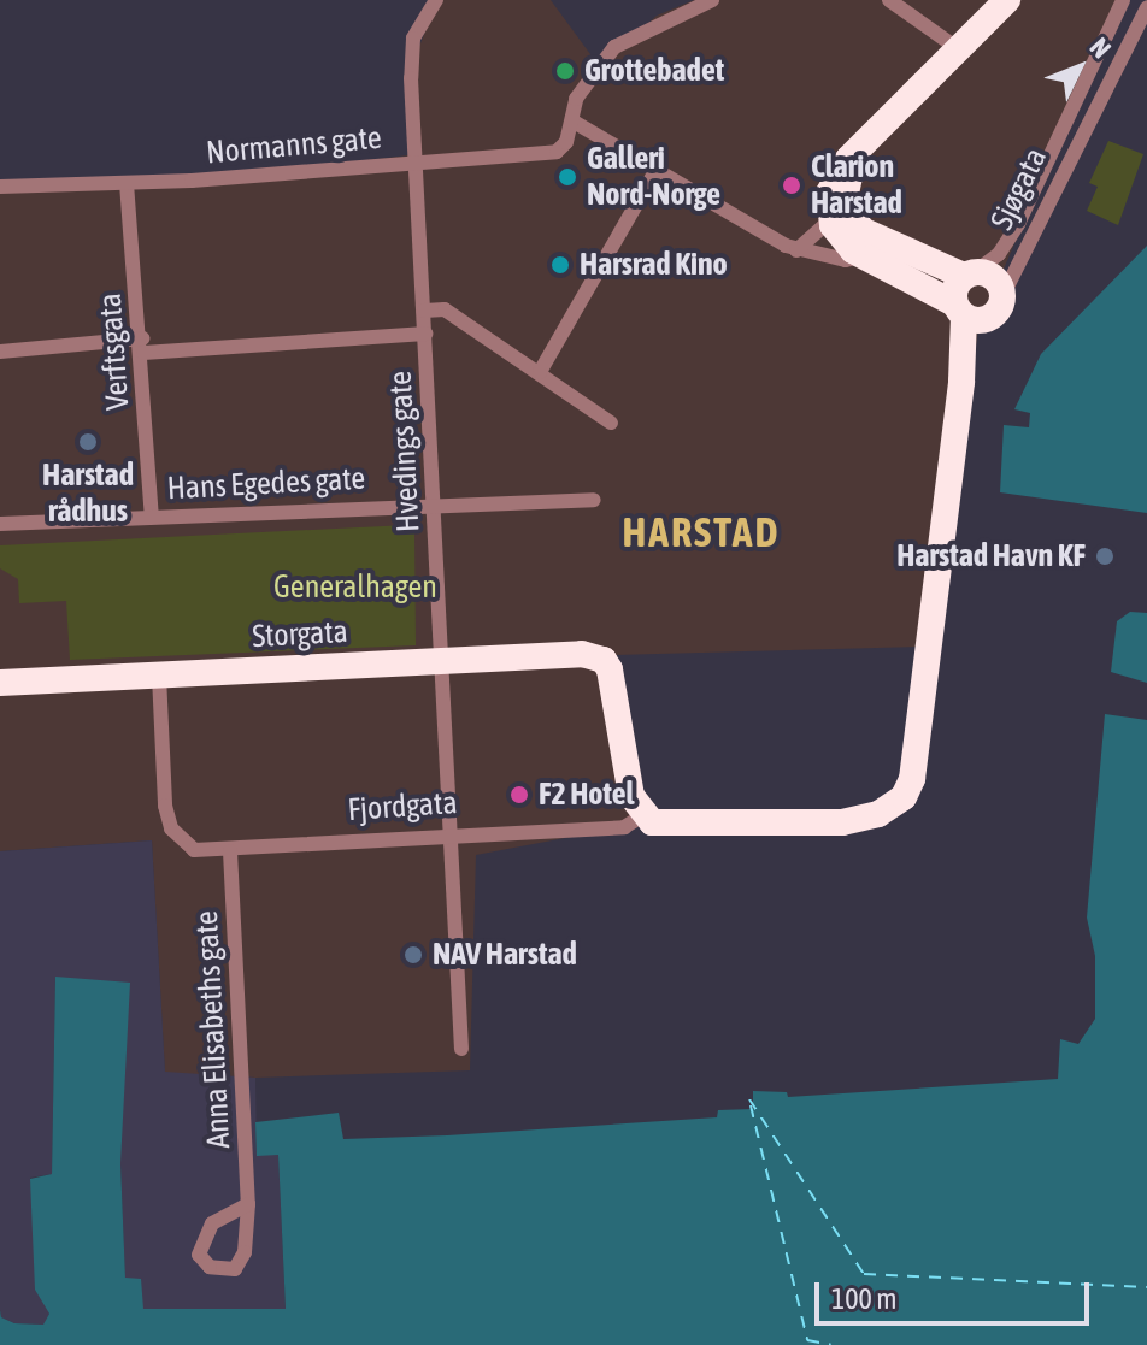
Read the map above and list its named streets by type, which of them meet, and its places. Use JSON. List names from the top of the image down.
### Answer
{
  "streets": {
    "highway": ["Sjøgata", "Storgata", "Fjordgata"],
    "street": [
      "Normanns gate",
      "Verftsgata",
      "Hvedings gate",
      "Hans Egedes gate",
      "Anna Elisabeths gate"
    ]
  },
  "crossings": [
    ["Normanns gate", "Verftsgata"],
    ["Normanns gate", "Hvedings gate"],
    ["Sjøgata", "Fjordgata"],
    ["Verftsgata", "Hans Egedes gate"],
    ["Hvedings gate", "Hans Egedes gate"],
    ["Hvedings gate", "Storgata"],
    ["Hvedings gate", "Fjordgata"],
    ["Storgata", "Fjordgata"],
    ["Fjordgata", "Anna Elisabeths gate"]
  ],
  "districts": ["HARSTAD"],
  "parks": ["Generalhagen"],
  "places": [
    "Grottebadet",
    "Galleri Nord-Norge",
    "Clarion Harstad",
    "Harsrad Kino",
    "Harstad rådhus",
    "Harstad Havn KF",
    "F2 Hotel",
    "NAV Harstad"
  ],
  "scale_bar": "100 m",
  "north": "top right"
}
